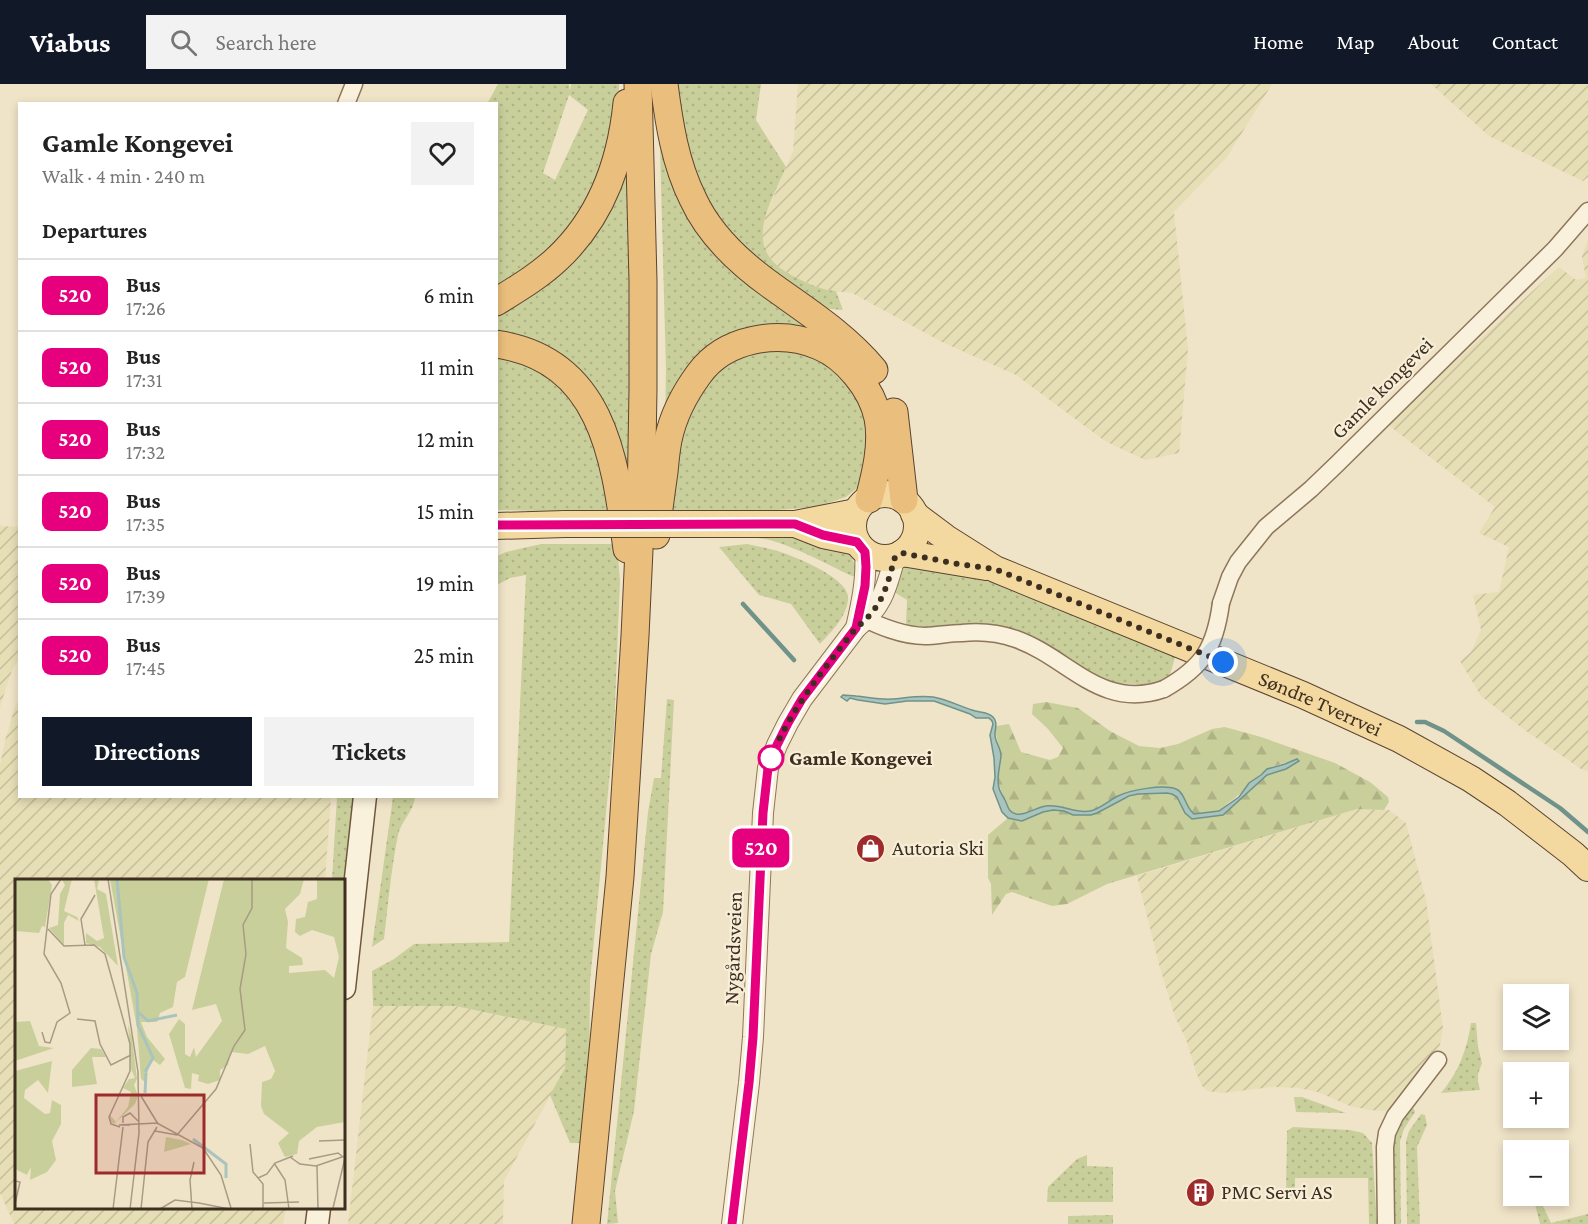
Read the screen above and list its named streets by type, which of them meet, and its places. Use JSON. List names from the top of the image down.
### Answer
{
  "streets": {
    "main road": ["Søndre Tverrvei"],
    "street": ["Gamle kongevei", "Nygårdsveien"]
  },
  "crossings": [
    ["Gamle kongevei", "Nygårdsveien"]
  ],
  "places": {
    "other": ["Gamle Kongevei"],
    "shop": ["Autoria Ski"],
    "building": ["PMC Servi AS"]
  },
  "lines": ["bus line 520"],
  "page": {
    "header": "Viabus",
    "search": "Search here",
    "nav": [
      "Home",
      "Map",
      "About",
      "Contact"
    ],
    "on_map": "520",
    "heading": [
      ["Gamle Kongevei", "Walk · 4 min · 240 m"],
      "Departures"
    ],
    "list": [
      {
        "mark": "520",
        "name": "Bus",
        "note": "17:26",
        "value": "6 min"
      },
      {
        "mark": "520",
        "name": "Bus",
        "note": "17:31",
        "value": "11 min"
      },
      {
        "mark": "520",
        "name": "Bus",
        "note": "17:32",
        "value": "12 min"
      },
      {
        "mark": "520",
        "name": "Bus",
        "note": "17:35",
        "value": "15 min"
      },
      {
        "mark": "520",
        "name": "Bus",
        "note": "17:39",
        "value": "19 min"
      },
      {
        "mark": "520",
        "name": "Bus",
        "note": "17:45",
        "value": "25 min"
      }
    ],
    "buttons": ["Directions", "Tickets"],
    "map_buttons": ["+", "−"]
  }
}
